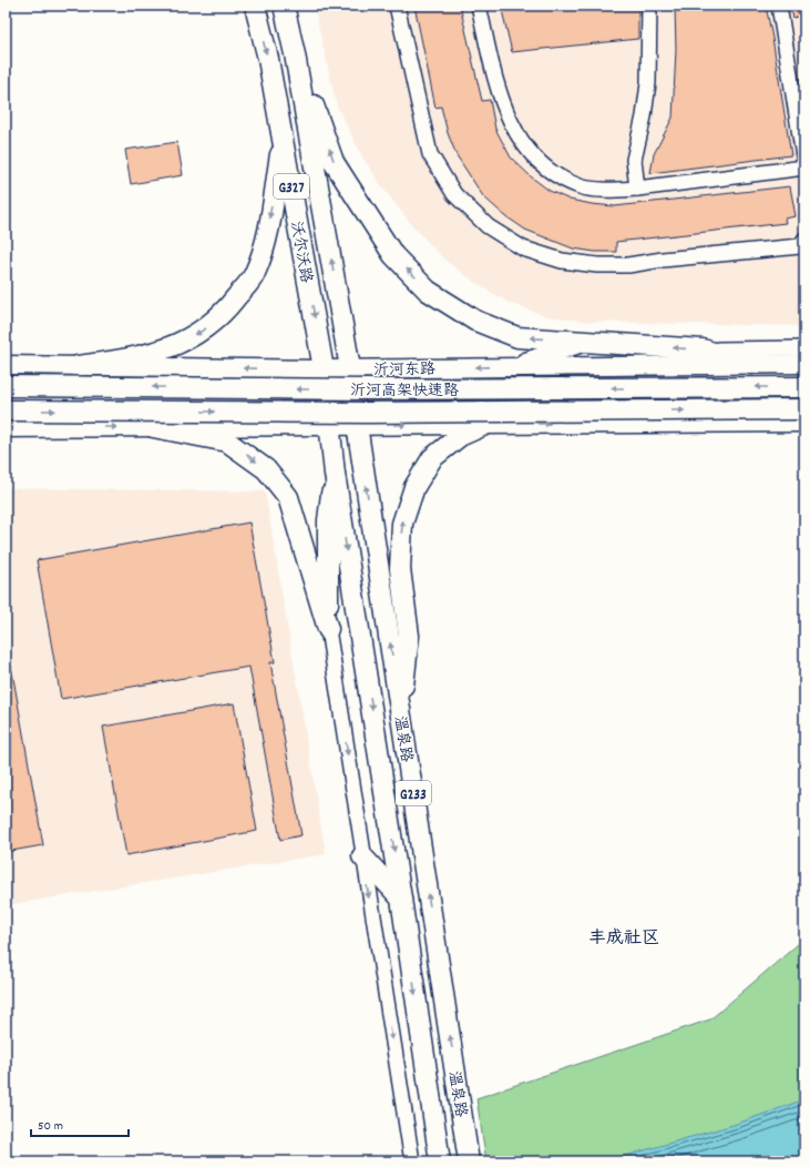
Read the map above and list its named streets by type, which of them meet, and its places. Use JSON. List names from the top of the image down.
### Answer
{
  "streets": {
    "highway": [
      "G327",
      "沃尔沃路",
      "沂河高架快速路",
      "温泉路",
      "G233"
    ],
    "main road": ["沂河东路"]
  },
  "crossings": [
    ["沃尔沃路", "沂河东路"],
    ["沃尔沃路", "温泉路"],
    ["沂河东路", "温泉路"]
  ],
  "districts": ["丰成社区"],
  "scale_bar": "50 m"
}
